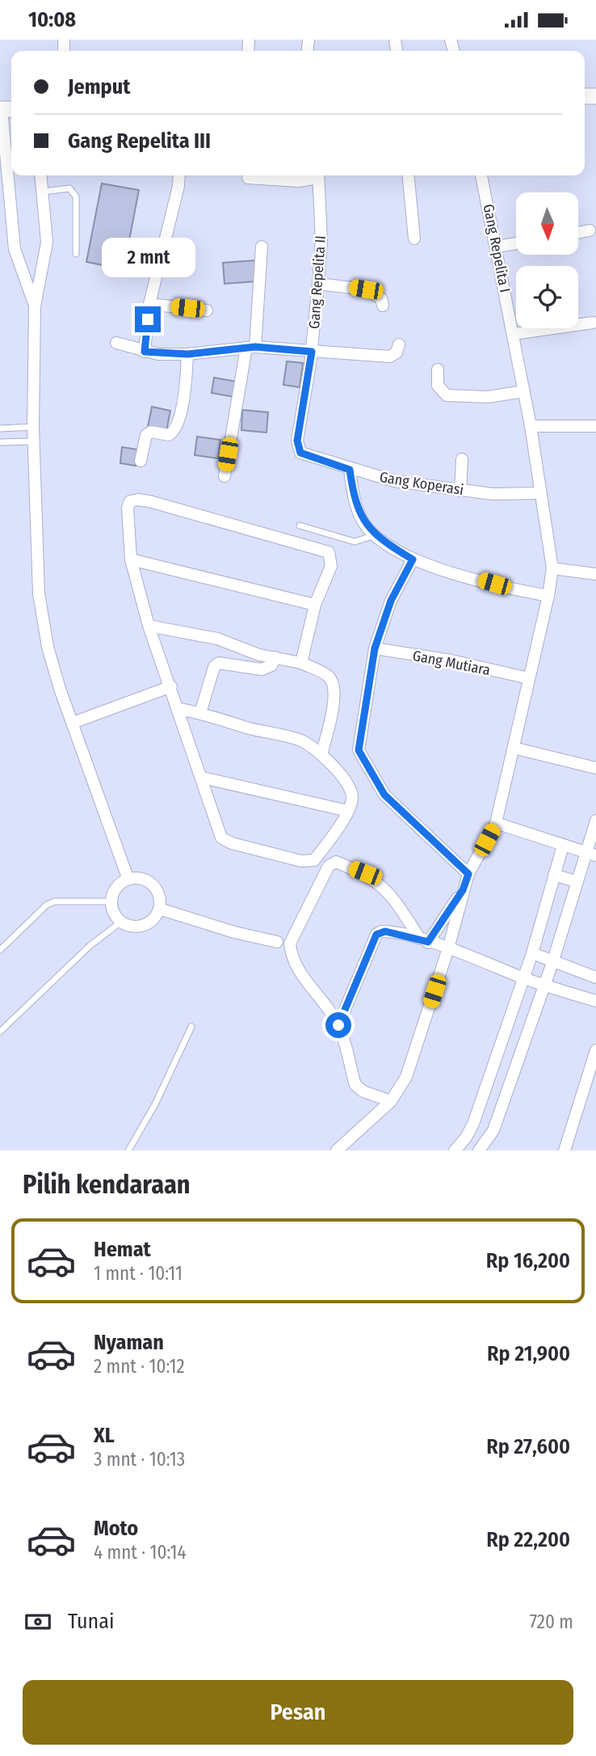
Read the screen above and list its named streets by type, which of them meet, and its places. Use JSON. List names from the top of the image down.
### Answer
{
  "streets": {
    "street": [
      "Gang Repelita I",
      "Gang Repelita II",
      "Gang Koperasi",
      "Gang Mutiara"
    ]
  },
  "crossings": [
    ["Gang Repelita I", "Gang Koperasi"],
    ["Gang Repelita I", "Gang Mutiara"],
    ["Gang Repelita II", "Gang Koperasi"]
  ],
  "north": "bottom",
  "page": {
    "status": "10:08",
    "banner": ["Jemput", "Gang Repelita III"],
    "bubble": "2 mnt",
    "heading": "Pilih kendaraan",
    "list": [
      {
        "name": "Hemat",
        "note": "1 mnt · 10:11",
        "value": "Rp 16,200"
      },
      {
        "name": "Nyaman",
        "note": "2 mnt · 10:12",
        "value": "Rp 21,900"
      },
      {
        "name": "XL",
        "note": "3 mnt · 10:13",
        "value": "Rp 27,600"
      },
      {
        "name": "Moto",
        "note": "4 mnt · 10:14",
        "value": "Rp 22,200"
      }
    ],
    "pay": ["Tunai", "720 m"],
    "buttons": "Pesan"
  }
}
